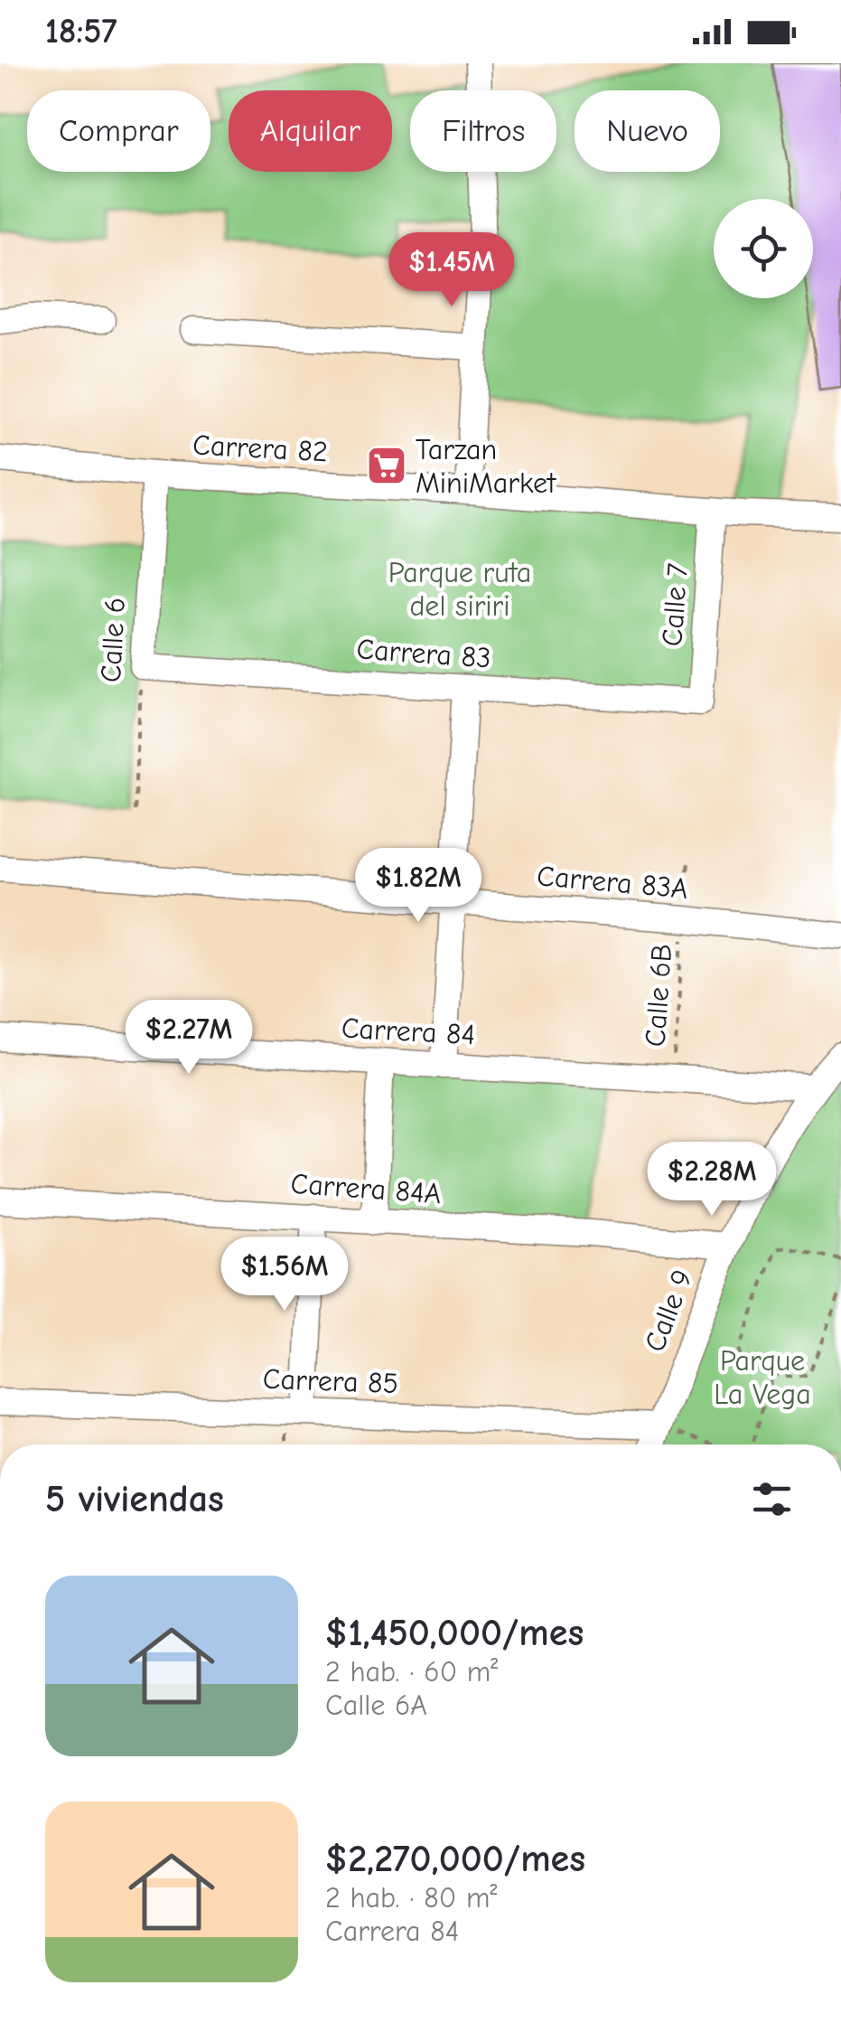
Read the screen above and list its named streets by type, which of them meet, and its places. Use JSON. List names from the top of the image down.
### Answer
{
  "streets": {
    "street": [
      "Carrera 82",
      "Calle 7",
      "Calle 6",
      "Carrera 83",
      "Carrera 83A",
      "Carrera 84",
      "Carrera 84A",
      "Calle 9",
      "Carrera 85"
    ],
    "path": ["Calle 6B"]
  },
  "crossings": [
    ["Carrera 82", "Calle 7"],
    ["Carrera 82", "Calle 6"],
    ["Calle 7", "Carrera 83"],
    ["Calle 6", "Carrera 83"],
    ["Carrera 83A", "Calle 6B"],
    ["Calle 6B", "Carrera 84"],
    ["Carrera 84", "Calle 9"],
    ["Carrera 84A", "Calle 9"],
    ["Calle 9", "Carrera 85"]
  ],
  "parks": ["Parque ruta del siriri", "Parque La Vega"],
  "places": {
    "supermarket": ["Tarzan MiniMarket"]
  },
  "page": {
    "status": "18:57",
    "chip": [
      "Comprar",
      "Alquilar",
      "Filtros",
      "Nuevo"
    ],
    "price": [
      "$1.45M",
      "$1.82M",
      "$2.27M",
      "$2.28M",
      "$1.56M"
    ],
    "heading": "5 viviendas",
    "list": [
      {
        "name": "$1,450,000/mes",
        "note": "2 hab. · 60 m² · Calle 6A"
      },
      {
        "name": "$2,270,000/mes",
        "note": "2 hab. · 80 m² · Carrera 84"
      }
    ]
  }
}
